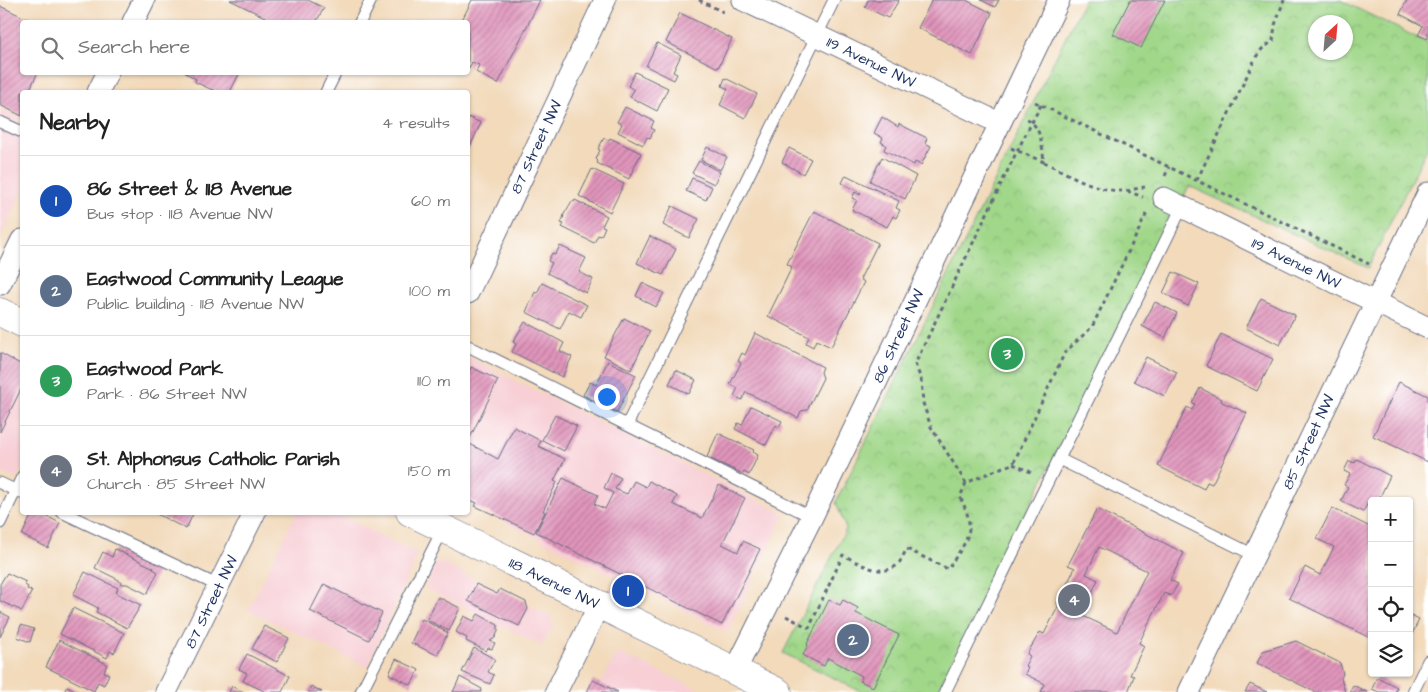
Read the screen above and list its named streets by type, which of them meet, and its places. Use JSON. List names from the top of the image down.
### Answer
{
  "streets": {
    "main road": ["118 Avenue NW"],
    "street": [
      "119 Avenue NW",
      "87 Street NW",
      "86 Street NW",
      "85 Street NW"
    ]
  },
  "crossings": [
    ["119 Avenue NW", "86 Street NW"],
    ["119 Avenue NW", "85 Street NW"],
    ["86 Street NW", "118 Avenue NW"]
  ],
  "north": "top right",
  "page": {
    "search": "Search here",
    "heading": ["Nearby", "4 results"],
    "list": [
      {
        "mark": "1",
        "name": "86 Street & 118 Avenue",
        "note": "Bus stop · 118 Avenue NW",
        "value": "60 m"
      },
      {
        "mark": "2",
        "name": "Eastwood Community League",
        "note": "Public building · 118 Avenue NW",
        "value": "100 m"
      },
      {
        "mark": "3",
        "name": "Eastwood Park",
        "note": "Park · 86 Street NW",
        "value": "110 m"
      },
      {
        "mark": "4",
        "name": "St. Alphonsus Catholic Parish",
        "note": "Church · 85 Street NW",
        "value": "150 m"
      }
    ],
    "pins": [
      "3",
      "1",
      "4",
      "2"
    ],
    "map_buttons": ["+", "−"]
  }
}
